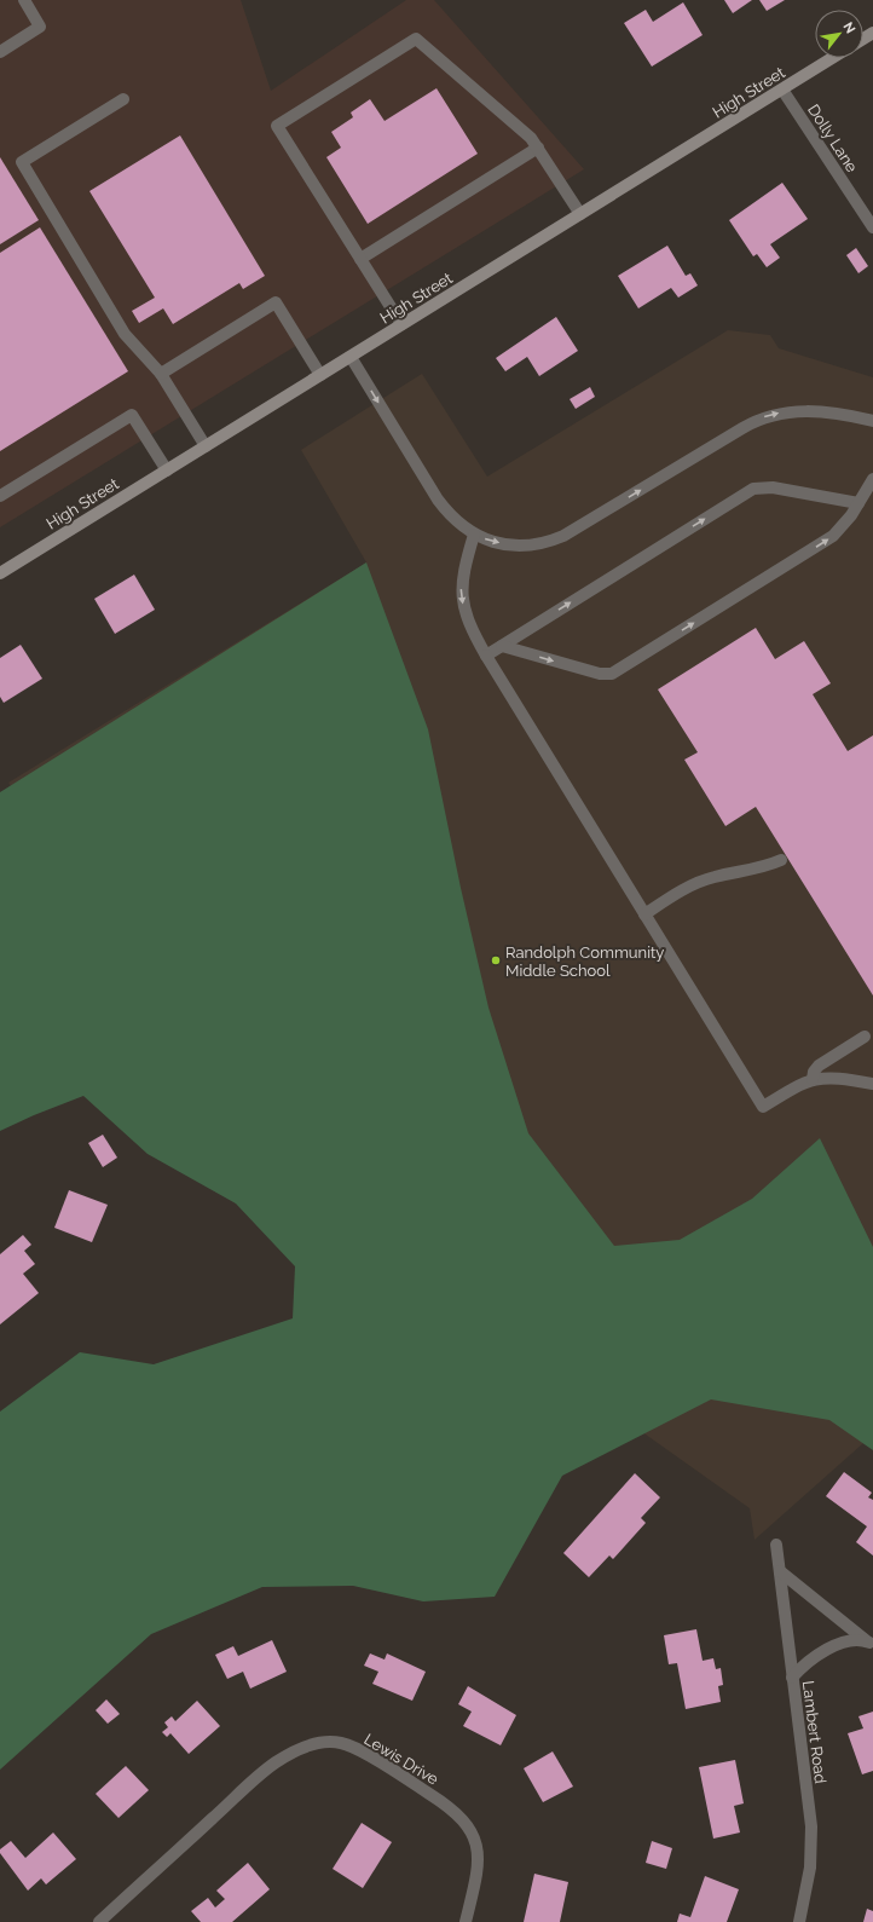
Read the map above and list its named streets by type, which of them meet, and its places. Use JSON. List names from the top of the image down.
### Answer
{
  "streets": {
    "main road": ["High Street"],
    "street": ["Dolly Lane", "Lambert Road", "Lewis Drive"]
  },
  "crossings": [
    ["High Street", "Dolly Lane"]
  ],
  "places": ["Randolph Community Middle School"],
  "north": "top right"
}
